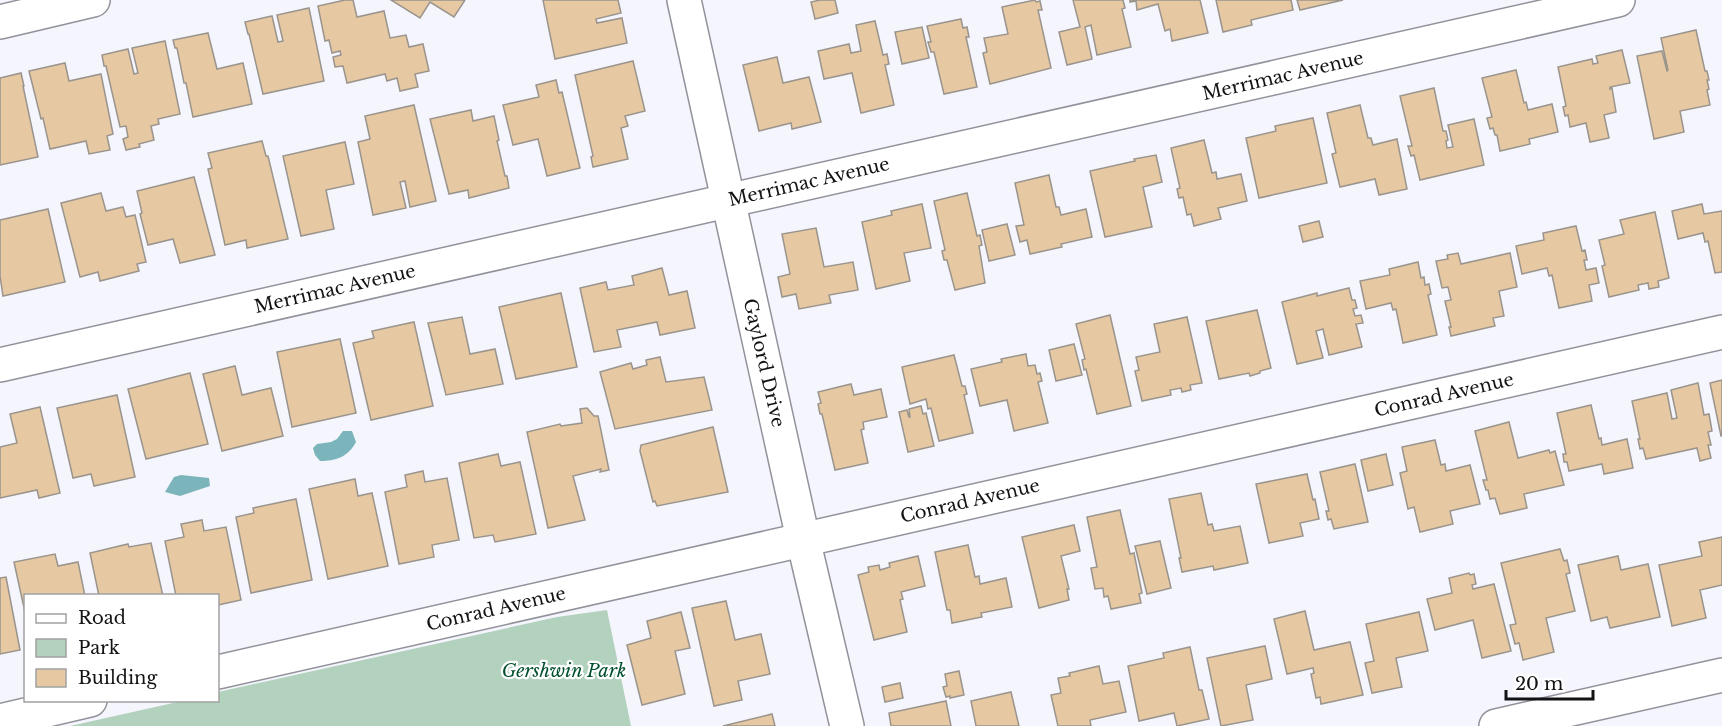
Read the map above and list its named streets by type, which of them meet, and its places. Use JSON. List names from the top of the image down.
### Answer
{
  "streets": {
    "street": ["Merrimac Avenue", "Gaylord Drive", "Conrad Avenue"]
  },
  "crossings": [
    ["Merrimac Avenue", "Gaylord Drive"],
    ["Gaylord Drive", "Conrad Avenue"]
  ],
  "parks": ["Gershwin Park"],
  "legend": ["Road", "Park", "Building"],
  "scale_bar": "20 m"
}
